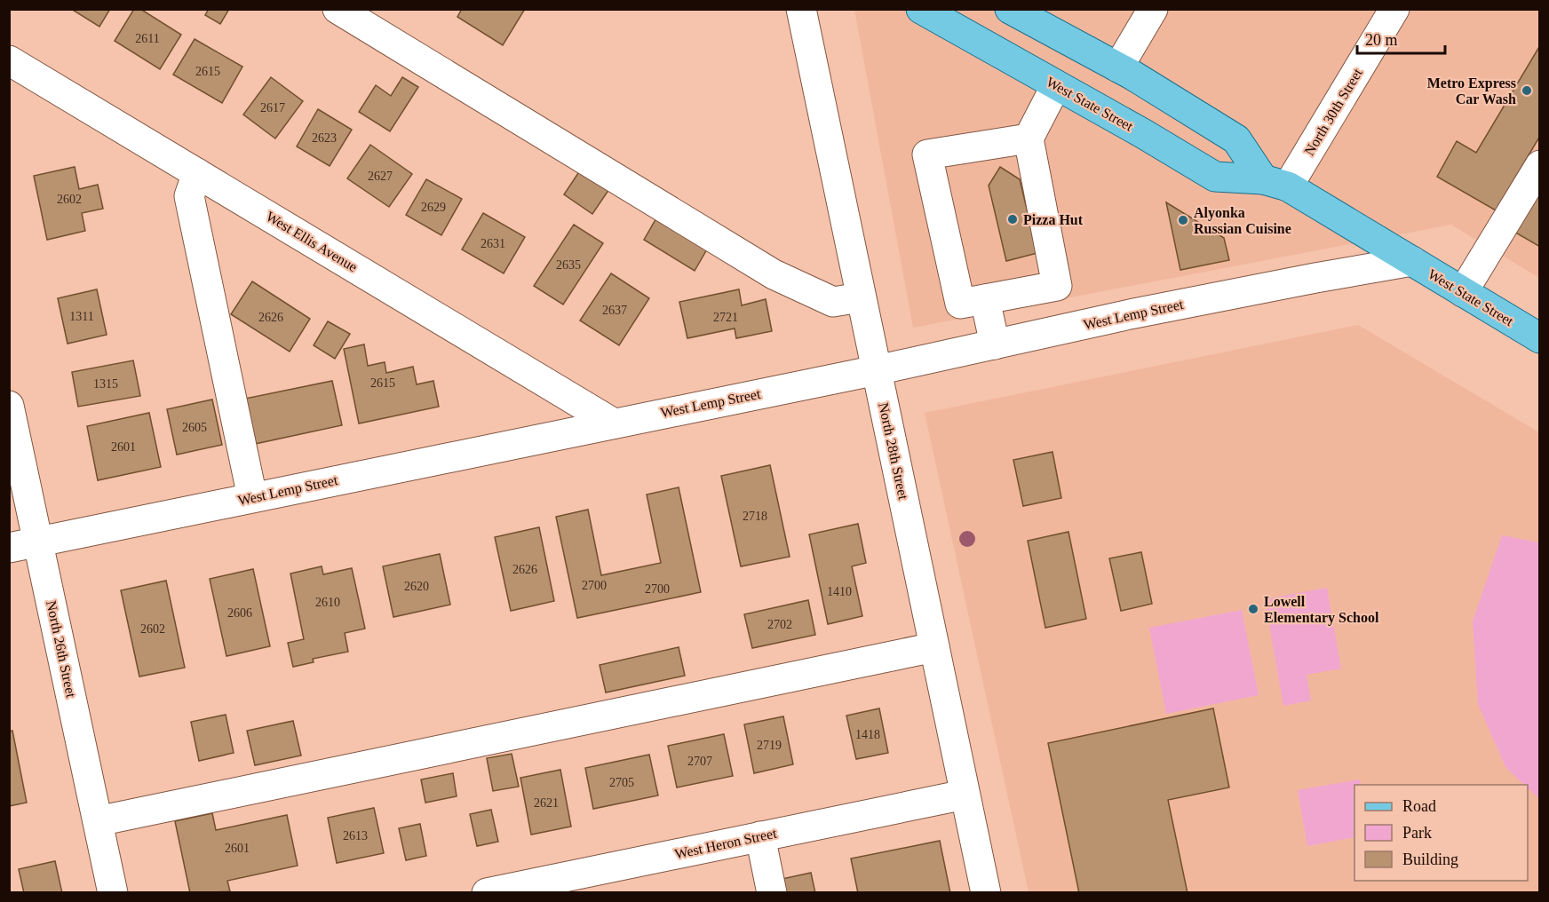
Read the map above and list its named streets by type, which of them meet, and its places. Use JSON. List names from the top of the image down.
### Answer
{
  "streets": {
    "main road": ["West State Street"],
    "street": [
      "North 30th Street",
      "West Ellis Avenue",
      "West Lemp Street",
      "North 28th Street",
      "North 26th Street",
      "West Heron Street"
    ]
  },
  "crossings": [
    ["West State Street", "North 30th Street"],
    ["West State Street", "West Lemp Street"],
    ["West Ellis Avenue", "West Lemp Street"],
    ["West Lemp Street", "North 28th Street"],
    ["West Lemp Street", "North 26th Street"],
    ["North 28th Street", "West Heron Street"]
  ],
  "places": [
    "Metro Express Car Wash",
    "Pizza Hut",
    "Alyonka Russian Cuisine",
    "Lowell Elementary School"
  ],
  "house_numbers": [
    "2611",
    "2615",
    "2617",
    "2623",
    "2627",
    "2602",
    "2629",
    "2631",
    "2635",
    "2637",
    "1311",
    "2626",
    "2721",
    "2615",
    "1315",
    "2605",
    "2601",
    "2718",
    "2626",
    "2700",
    "2620",
    "2700",
    "1410",
    "2610",
    "2606",
    "2702",
    "2602",
    "1418",
    "2719",
    "2707",
    "2705",
    "2621",
    "2613",
    "2601"
  ],
  "legend": ["Road", "Park", "Building"],
  "scale_bar": "20 m"
}
